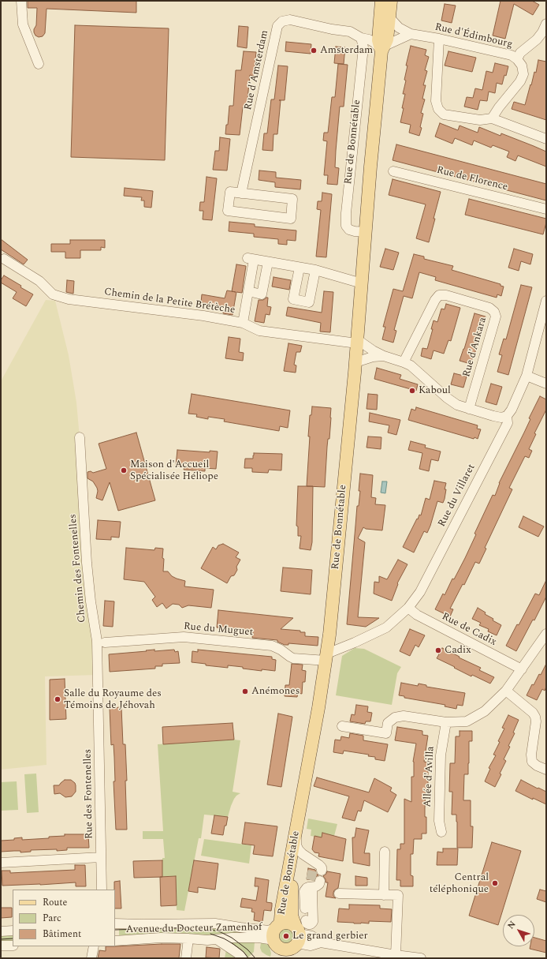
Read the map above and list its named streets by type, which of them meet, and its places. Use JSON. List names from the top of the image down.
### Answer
{
  "streets": {
    "main road": ["Rue de Bonnétable"],
    "street": [
      "Rue d'Édimbourg",
      "Rue d'Amsterdam",
      "Rue de Florence",
      "Chemin de la Petite Brétèche",
      "Rue d'Ankara",
      "Rue du Villaret",
      "Chemin des Fontenelles",
      "Rue du Muguet",
      "Rue de Cadix",
      "Allée d'Avilla",
      "Rue des Fontenelles",
      "Avenue du Docteur Zamenhof"
    ]
  },
  "crossings": [
    ["Rue d'Édimbourg", "Rue de Bonnétable"],
    ["Rue d'Amsterdam", "Rue de Bonnétable"],
    ["Rue de Bonnétable", "Chemin de la Petite Brétèche"],
    ["Rue de Bonnétable", "Rue du Villaret"],
    ["Rue de Bonnétable", "Rue du Muguet"],
    ["Rue de Bonnétable", "Avenue du Docteur Zamenhof"],
    ["Rue du Villaret", "Rue du Muguet"],
    ["Rue du Villaret", "Rue de Cadix"],
    ["Chemin des Fontenelles", "Rue des Fontenelles"]
  ],
  "places": [
    "Amsterdam",
    "Kaboul",
    "Maison d'Accueil Spécialisée Héliope",
    "Cadix",
    "Anémones",
    "Salle du Royaume des Témoins de Jéhovah",
    "Central téléphonique",
    "Le grand gerbier"
  ],
  "legend": ["Route", "Parc", "Bâtiment"],
  "north": "top left"
}
